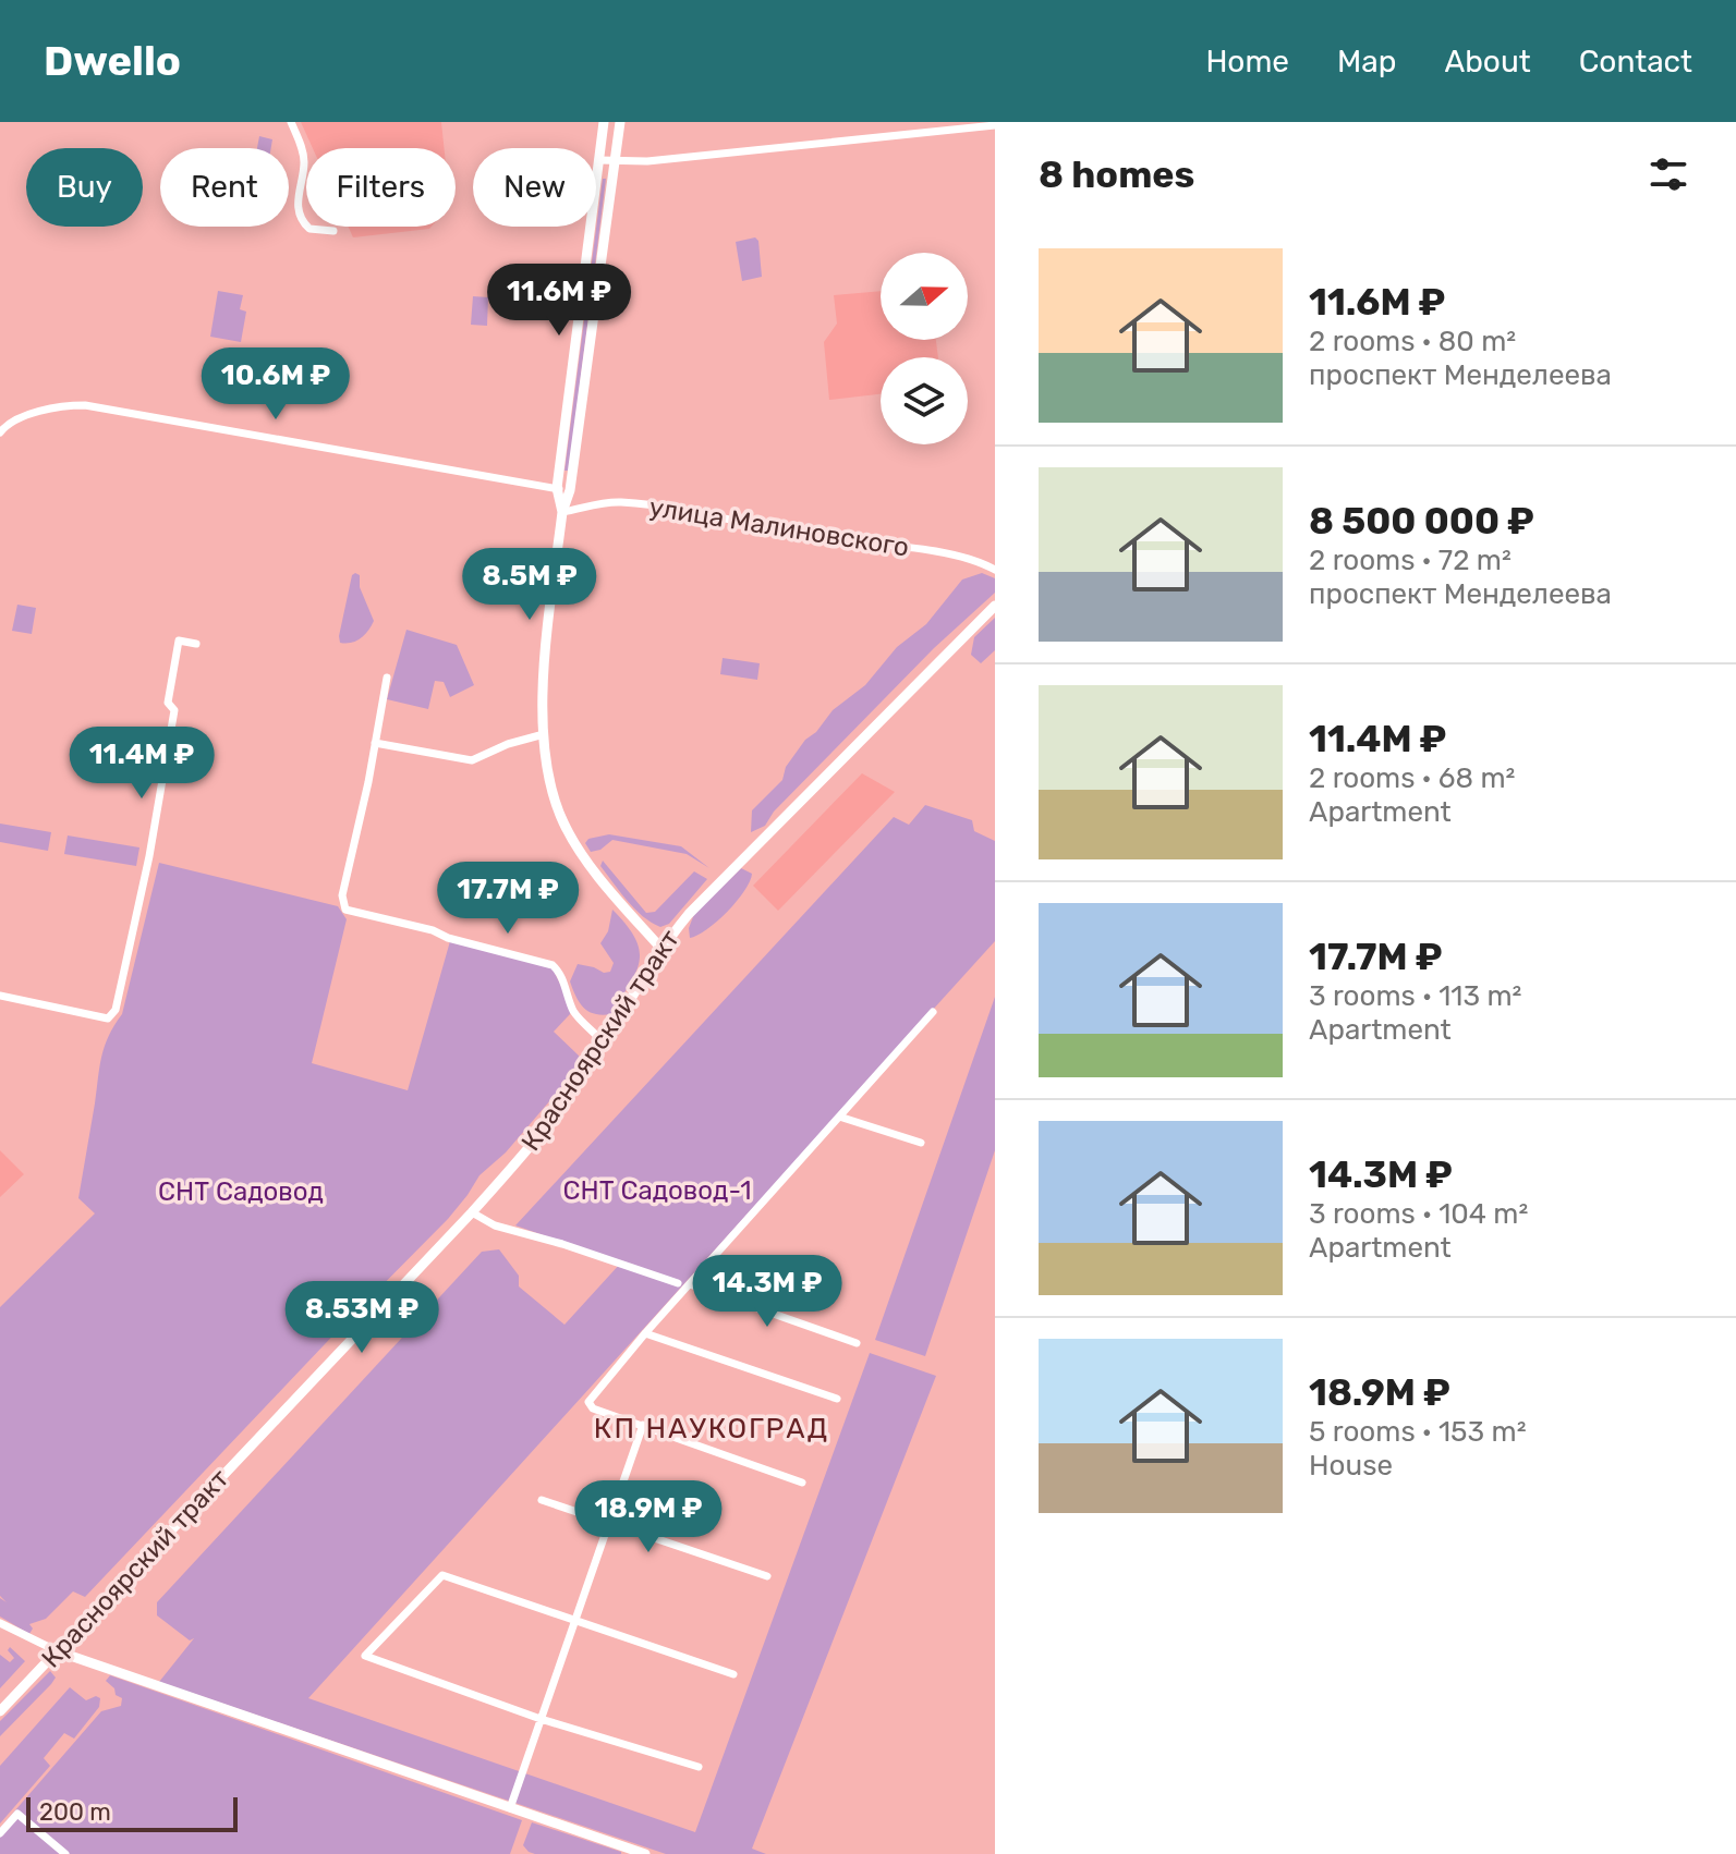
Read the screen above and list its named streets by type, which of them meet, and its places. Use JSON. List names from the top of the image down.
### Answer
{
  "streets": {
    "main road": ["Красноярский тракт"],
    "street": ["улица Малиновского"]
  },
  "districts": ["КП НАУКОГРАД"],
  "parks": ["СНТ Садовод-1", "СНТ Садовод"],
  "scale_bar": "200 m",
  "north": "right",
  "page": {
    "header": "Dwello",
    "nav": [
      "Home",
      "Map",
      "About",
      "Contact"
    ],
    "heading": "8 homes",
    "chip": [
      "Buy",
      "Rent",
      "Filters",
      "New"
    ],
    "list": [
      {
        "name": "11.6M ₽",
        "note": "2 rooms · 80 m² · проспект Менделеева"
      },
      {
        "name": "8 500 000 ₽",
        "note": "2 rooms · 72 m² · проспект Менделеева"
      },
      {
        "name": "11.4M ₽",
        "note": "2 rooms · 68 m² · Apartment"
      },
      {
        "name": "17.7M ₽",
        "note": "3 rooms · 113 m² · Apartment"
      },
      {
        "name": "14.3M ₽",
        "note": "3 rooms · 104 m² · Apartment"
      },
      {
        "name": "18.9M ₽",
        "note": "5 rooms · 153 m² · House"
      }
    ],
    "price": [
      "11.6M ₽",
      "10.6M ₽",
      "8.5M ₽",
      "11.4M ₽",
      "17.7M ₽",
      "14.3M ₽",
      "8.53M ₽",
      "18.9M ₽"
    ],
    "scale": "200 m"
  }
}
